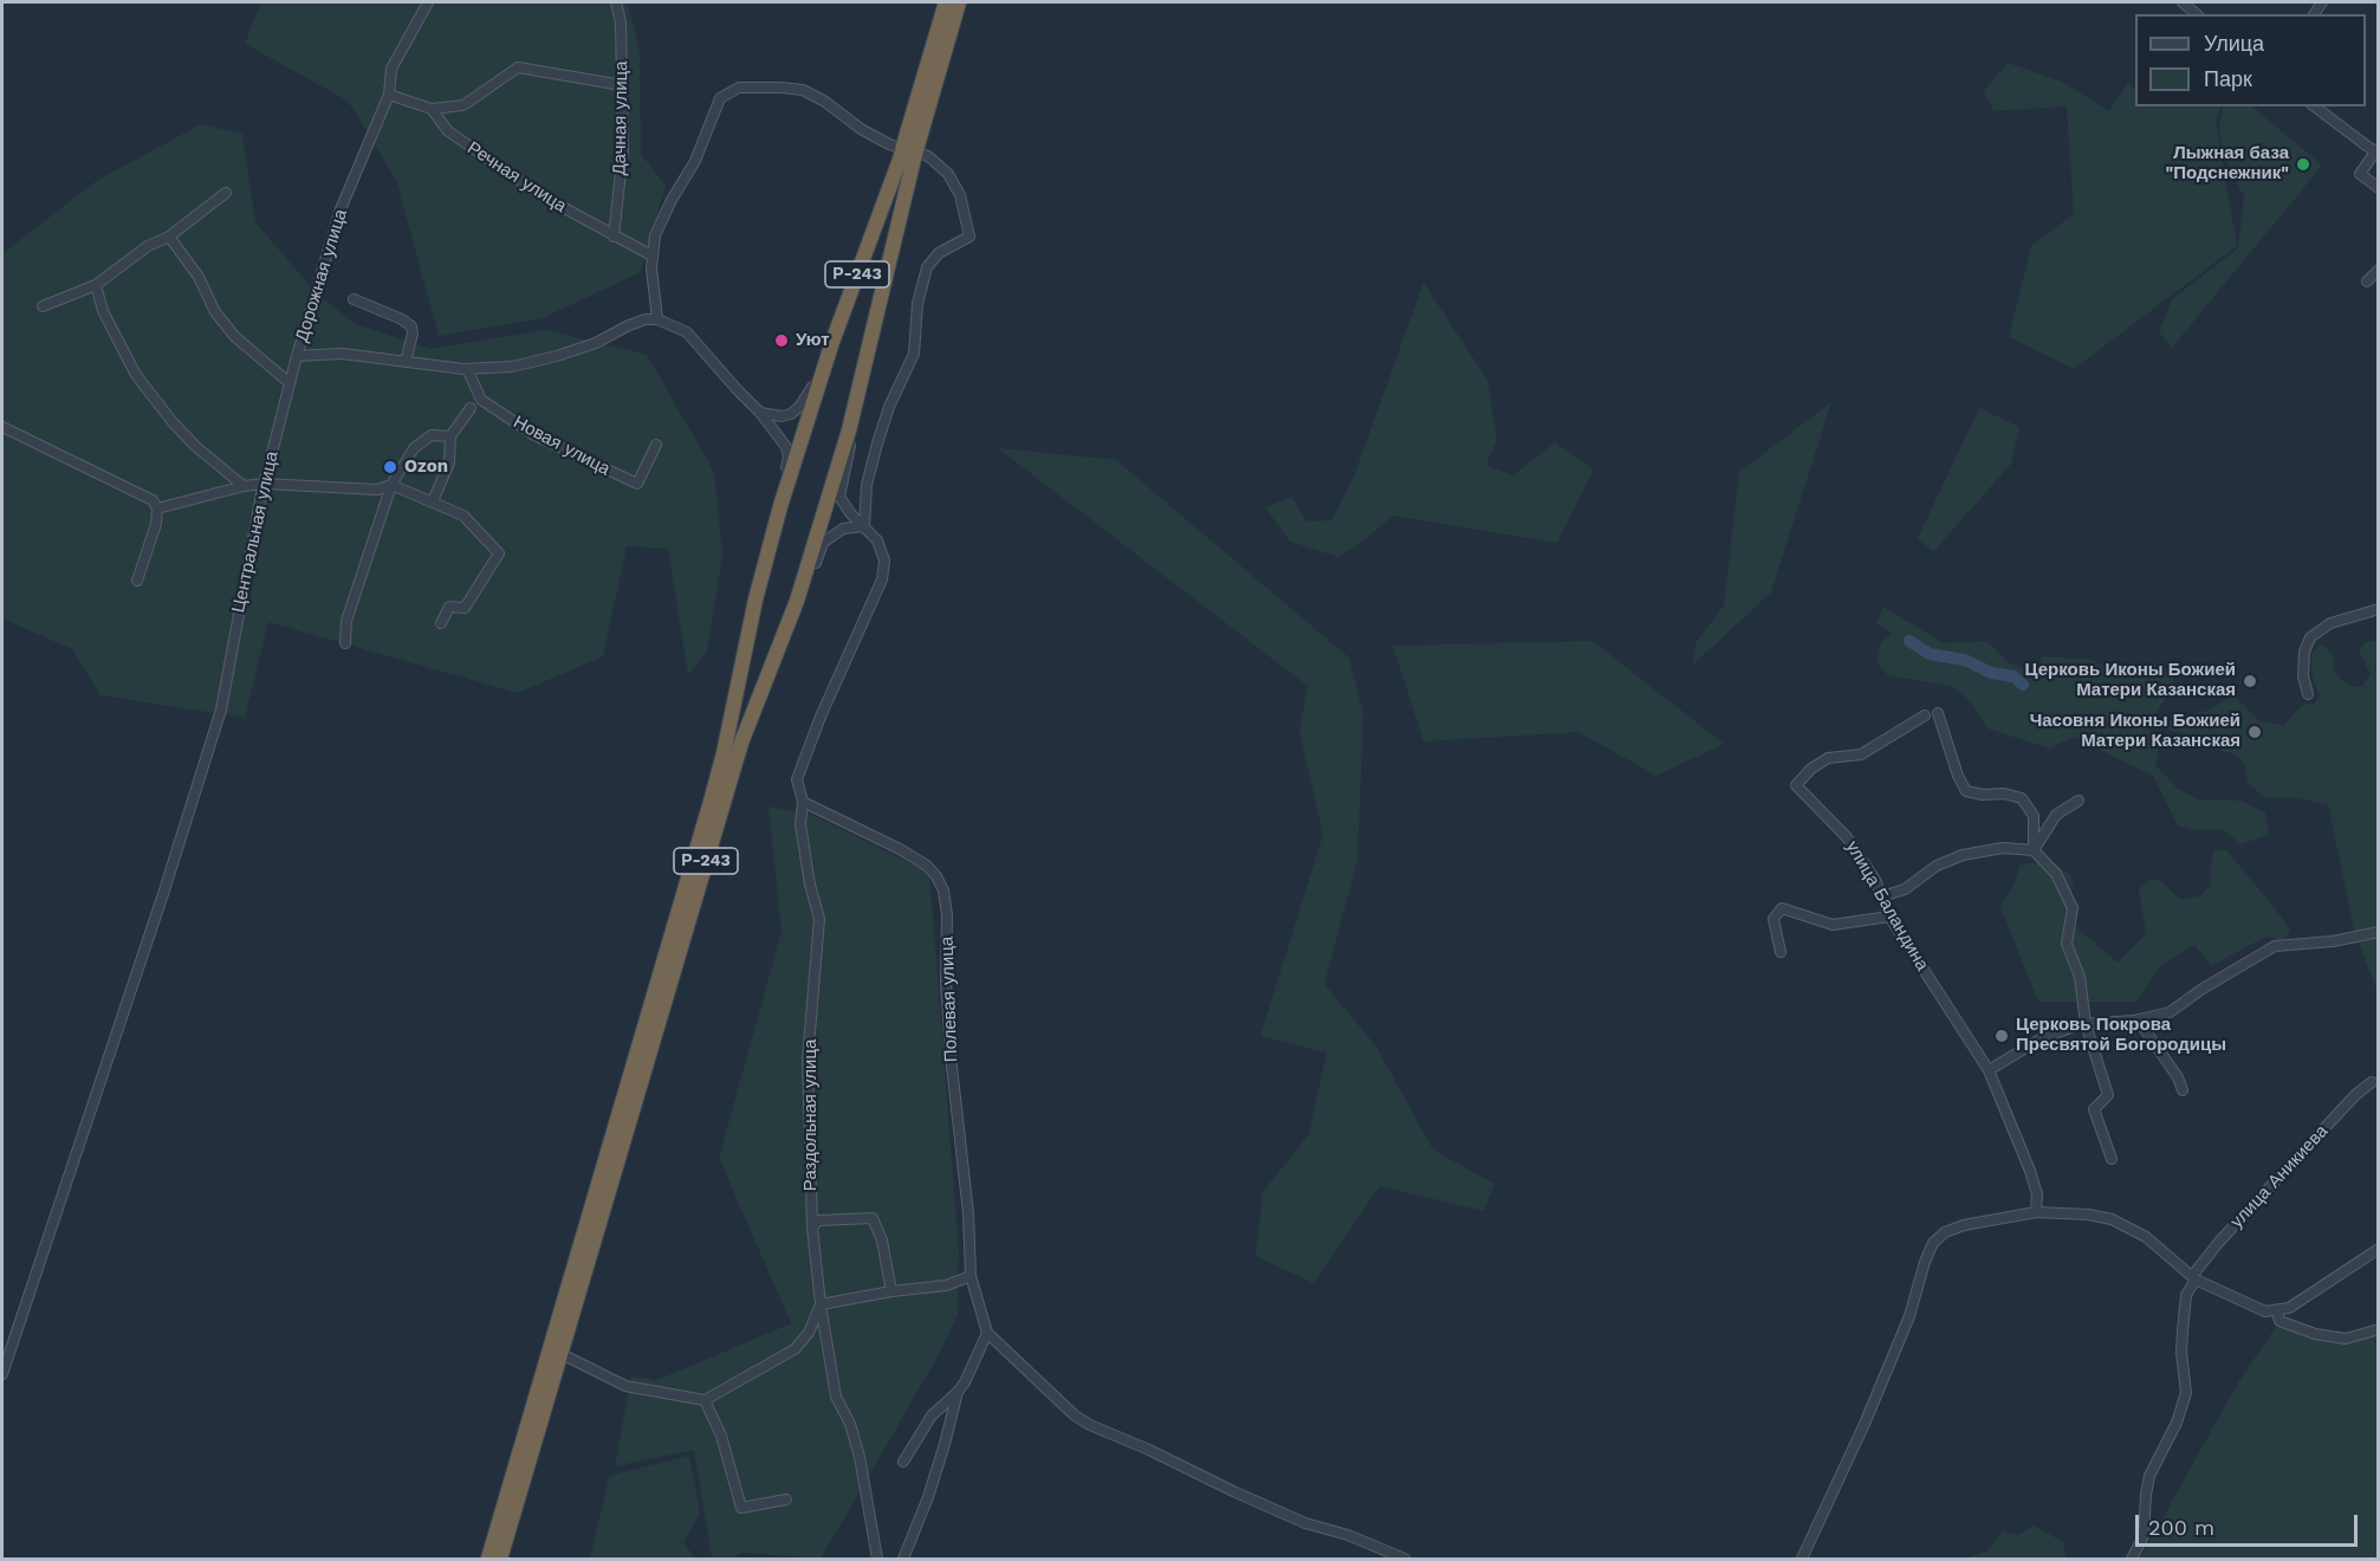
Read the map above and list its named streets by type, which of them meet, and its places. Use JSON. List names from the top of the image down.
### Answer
{
  "streets": {
    "highway": ["Р-243"],
    "street": [
      "Дачная улица",
      "Речная улица",
      "Дорожная улица",
      "Новая улица",
      "Центральная улица",
      "улица Баландина",
      "Полевая улица",
      "Раздольная улица",
      "улица Аникиева"
    ]
  },
  "crossings": [
    ["Дачная улица", "Речная улица"],
    ["Р-243", "Раздольная улица"],
    ["Дорожная улица", "Новая улица"],
    ["Дорожная улица", "Центральная улица"],
    ["Полевая улица", "Раздольная улица"]
  ],
  "places": [
    "Лыжная база \"Подснежник\"",
    "Уют",
    "Ozon",
    "Церковь Иконы Божией Матери Казанская",
    "Часовня Иконы Божией Матери Казанская",
    "Церковь Покрова Пресвятой Богородицы"
  ],
  "legend": ["Улица", "Парк"],
  "scale_bar": "200 m"
}
